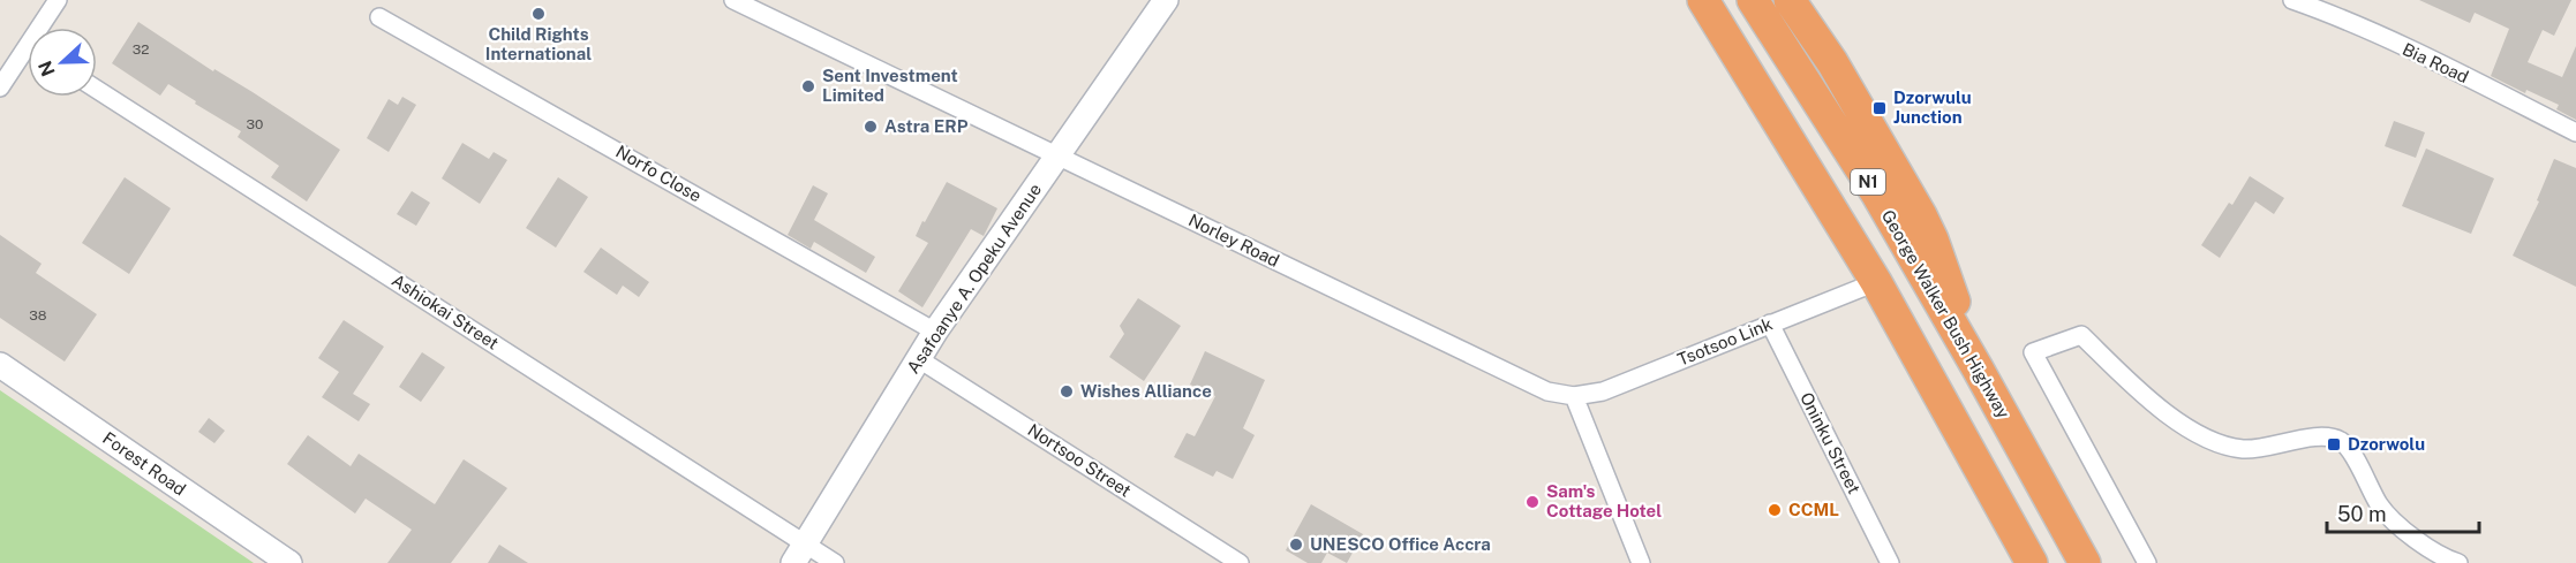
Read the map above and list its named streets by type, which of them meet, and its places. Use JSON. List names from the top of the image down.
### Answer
{
  "streets": {
    "highway": ["N1", "George Walker Bush Highway"],
    "main road": ["Asafoanye A. Opeku Avenue", "Forest Road"],
    "street": [
      "Bia Road",
      "Norfo Close",
      "Norley Road",
      "Ashiokai Street",
      "Tsotsoo Link",
      "Oninku Street",
      "Nortsoo Street"
    ]
  },
  "crossings": [
    ["Norfo Close", "Asafoanye A. Opeku Avenue"],
    ["N1", "Tsotsoo Link"],
    ["Norley Road", "Asafoanye A. Opeku Avenue"],
    ["Norley Road", "Tsotsoo Link"],
    ["Asafoanye A. Opeku Avenue", "Ashiokai Street"],
    ["Asafoanye A. Opeku Avenue", "Nortsoo Street"],
    ["Tsotsoo Link", "Oninku Street"]
  ],
  "places": {
    "other": [
      "Child Rights International",
      "Sent Investment Limited",
      "Astra ERP",
      "Wishes Alliance",
      "Sam's Cottage Hotel",
      "CCML",
      "UNESCO Office Accra"
    ],
    "transit": ["Dzorwulu Junction", "Dzorwolu"]
  },
  "house_numbers": ["32", "30", "38"],
  "scale_bar": "50 m",
  "north": "left"
}
